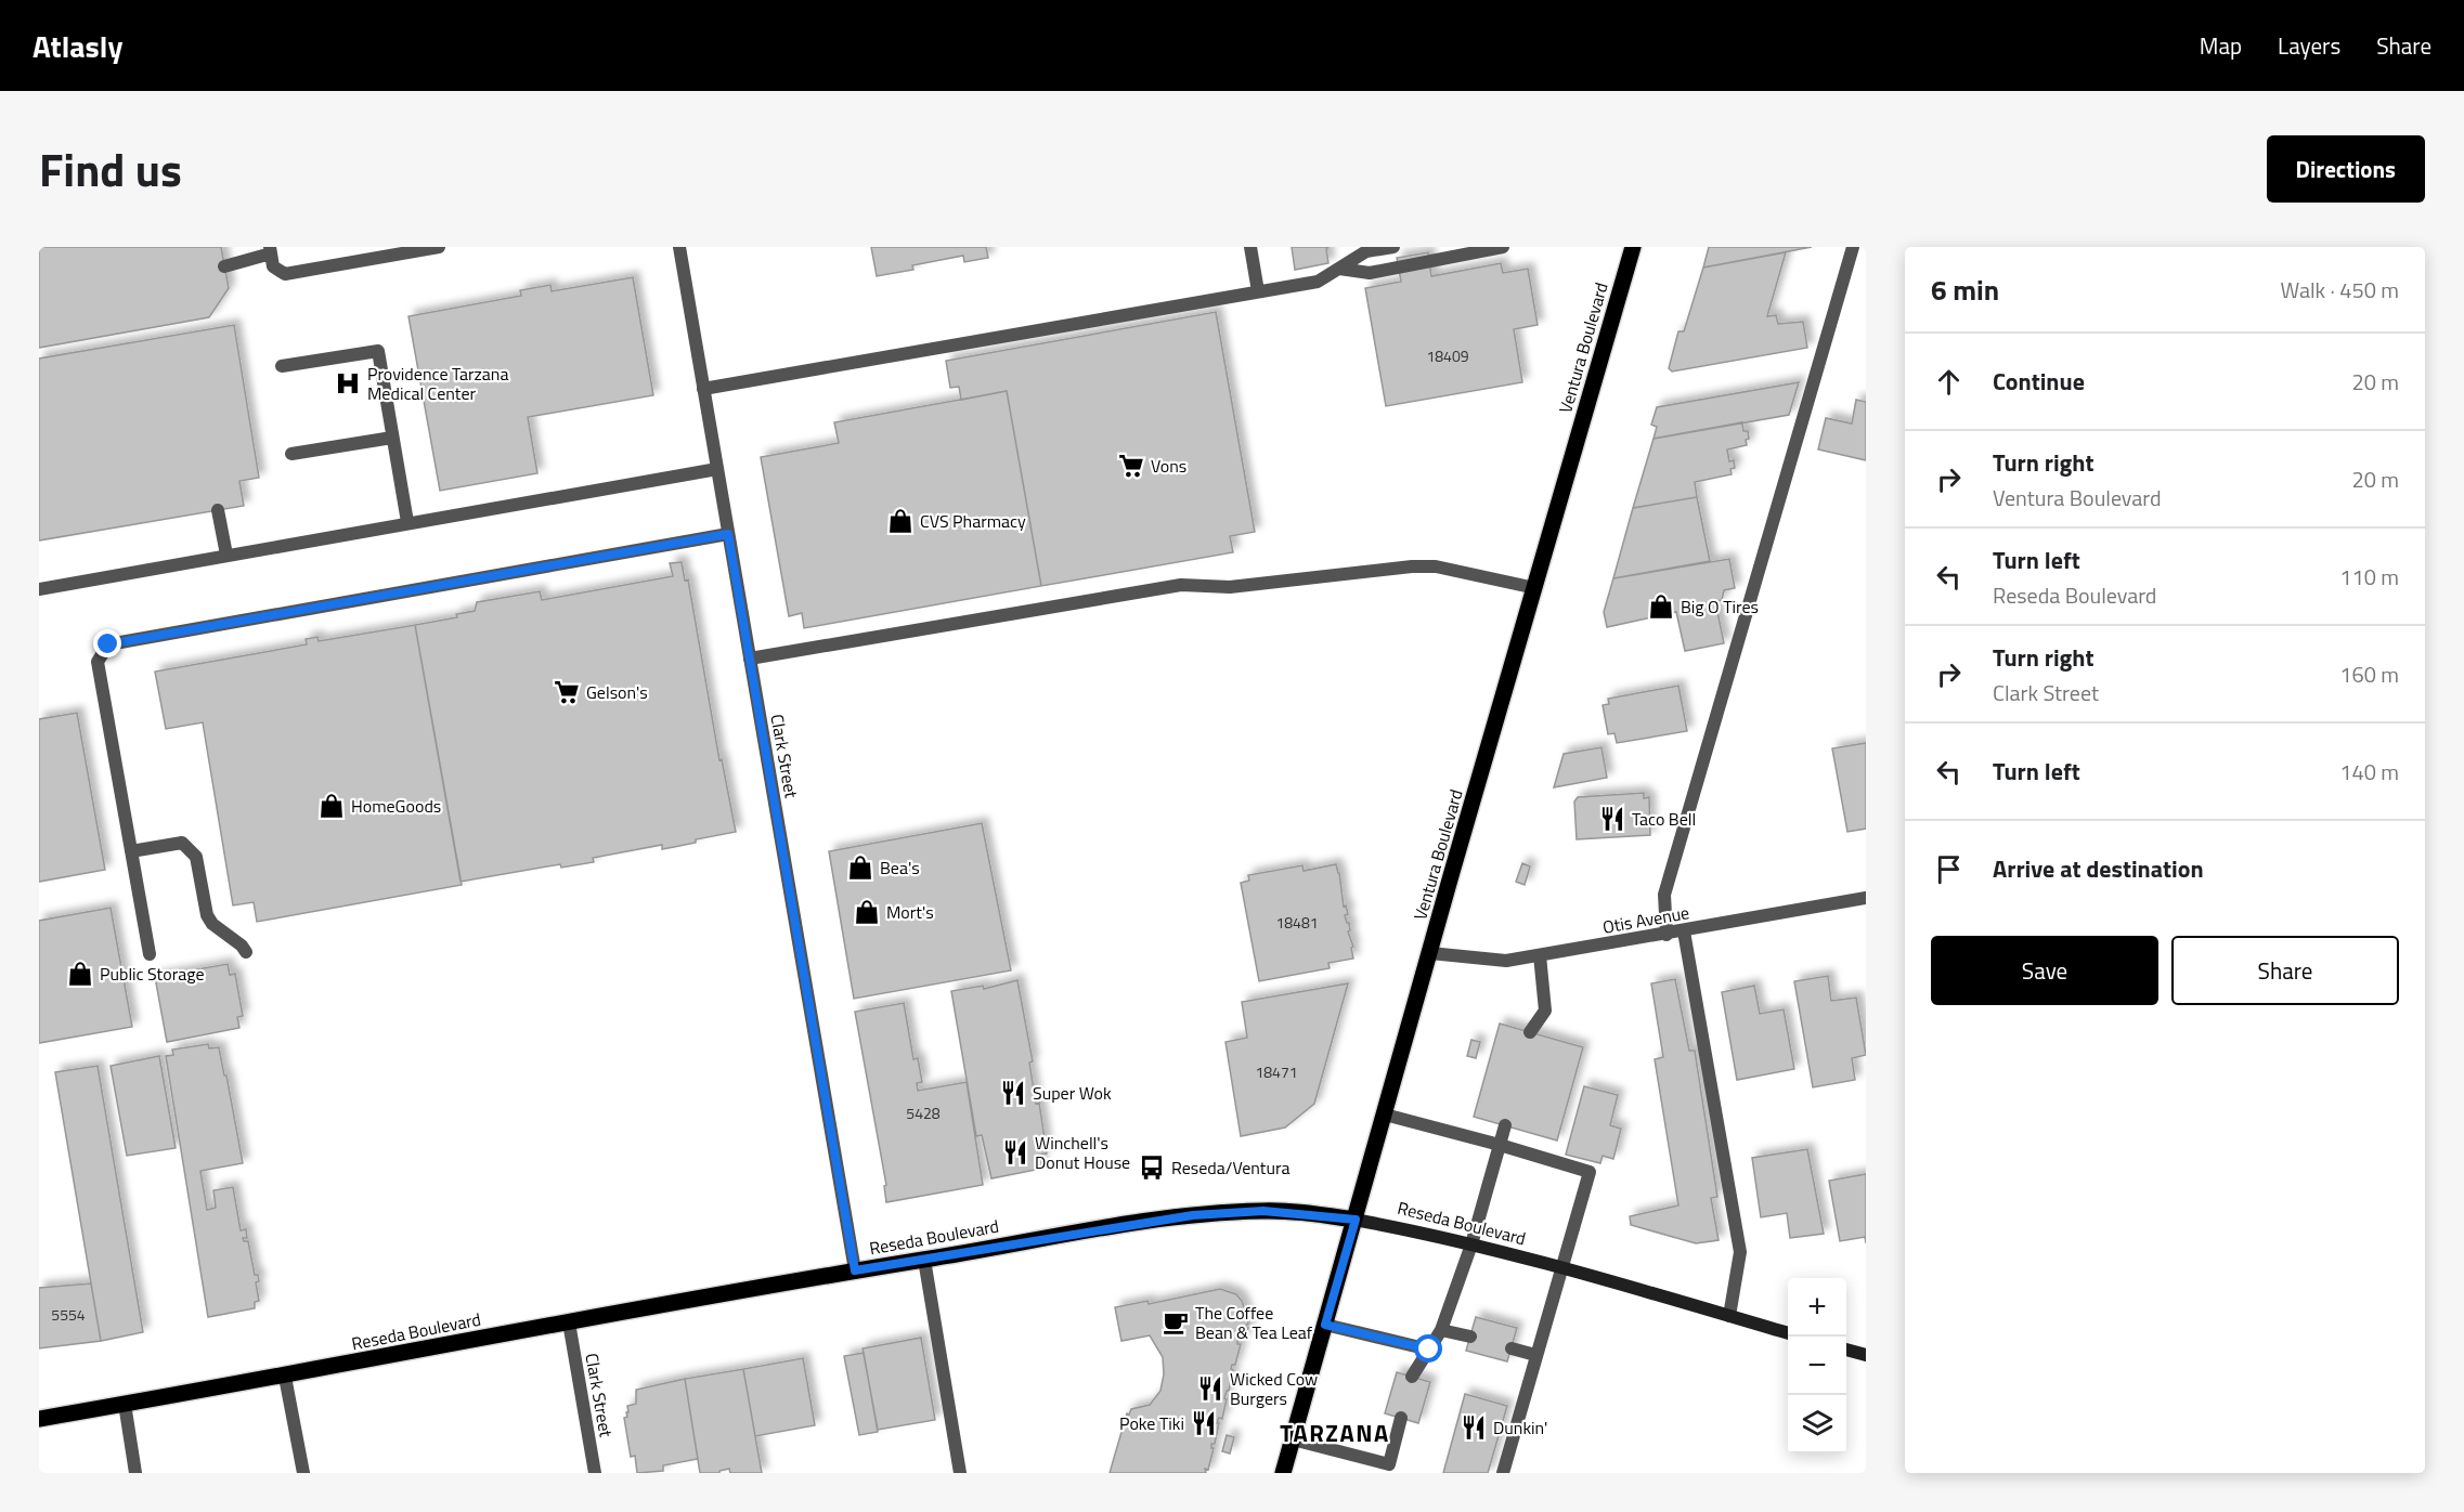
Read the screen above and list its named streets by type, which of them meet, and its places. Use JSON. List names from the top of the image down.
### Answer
{
  "streets": {
    "main road": ["Ventura Boulevard", "Reseda Boulevard"],
    "street": ["Clark Street", "Otis Avenue"]
  },
  "crossings": [
    ["Ventura Boulevard", "Otis Avenue"],
    ["Ventura Boulevard", "Reseda Boulevard"],
    ["Clark Street", "Reseda Boulevard"]
  ],
  "districts": ["TARZANA"],
  "places": {
    "hospital": ["Providence Tarzana Medical Center"],
    "supermarket": ["Vons", "Gelson's"],
    "shop": [
      "CVS Pharmacy",
      "Big O Tires",
      "HomeGoods",
      "Bea's",
      "Mort's",
      "Public Storage"
    ],
    "restaurant": [
      "Taco Bell",
      "Super Wok",
      "Winchell's Donut House",
      "Wicked Cow Burgers",
      "Poke Tiki",
      "Dunkin'"
    ],
    "bus stop": ["Reseda/Ventura"],
    "cafe": ["The Coffee Bean & Tea Leaf"]
  },
  "house_numbers": [
    "18409",
    "18481",
    "18471",
    "5428",
    "5554"
  ],
  "page": {
    "header": "Atlasly",
    "nav": ["Map", "Layers", "Share"],
    "title": "Find us",
    "buttons": [
      "Directions",
      ["Save", "Share"]
    ],
    "heading": ["6 min", "Walk · 450 m"],
    "list": [
      ["Continue", "20 m"],
      ["Turn right", "Ventura Boulevard", "20 m"],
      ["Turn left", "Reseda Boulevard", "110 m"],
      ["Turn right", "Clark Street", "160 m"],
      ["Turn left", "140 m"],
      "Arrive at destination"
    ],
    "map_buttons": ["+", "−"]
  }
}
